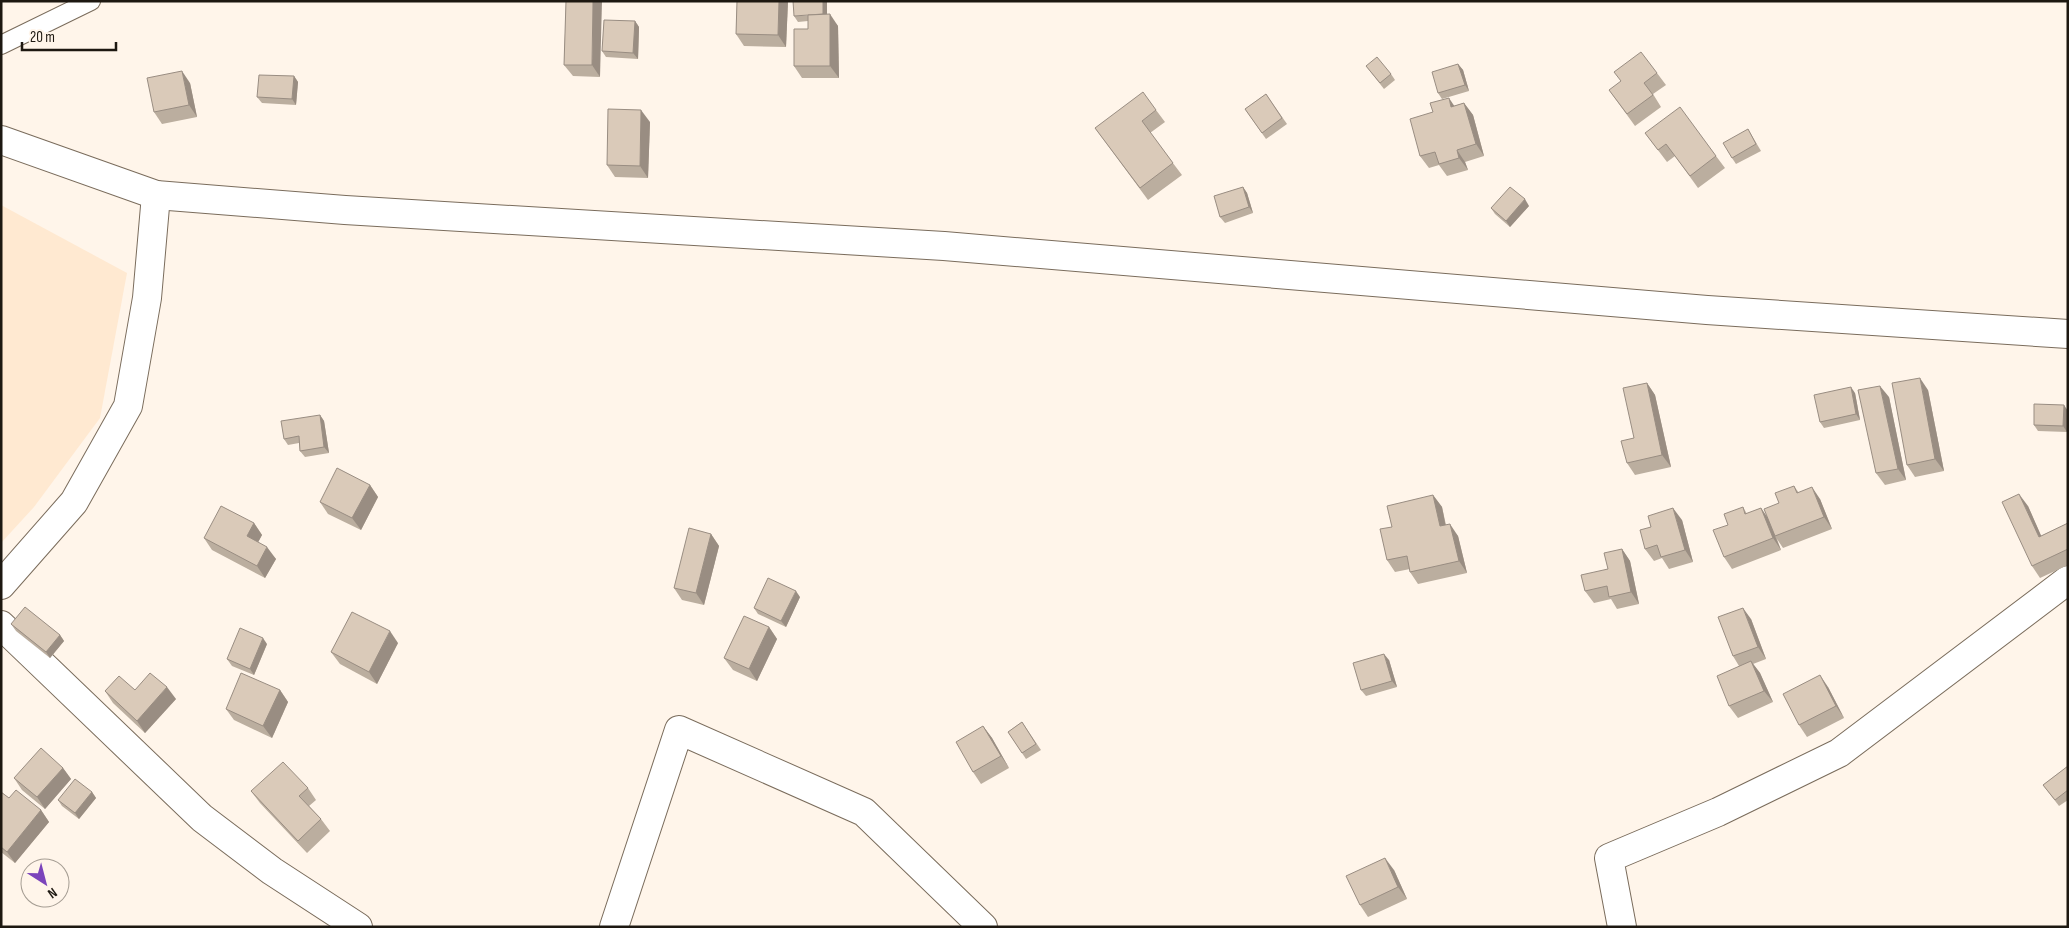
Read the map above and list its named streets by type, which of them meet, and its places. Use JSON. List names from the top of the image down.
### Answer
{
  "scale_bar": "20 m",
  "north": "bottom right"
}
